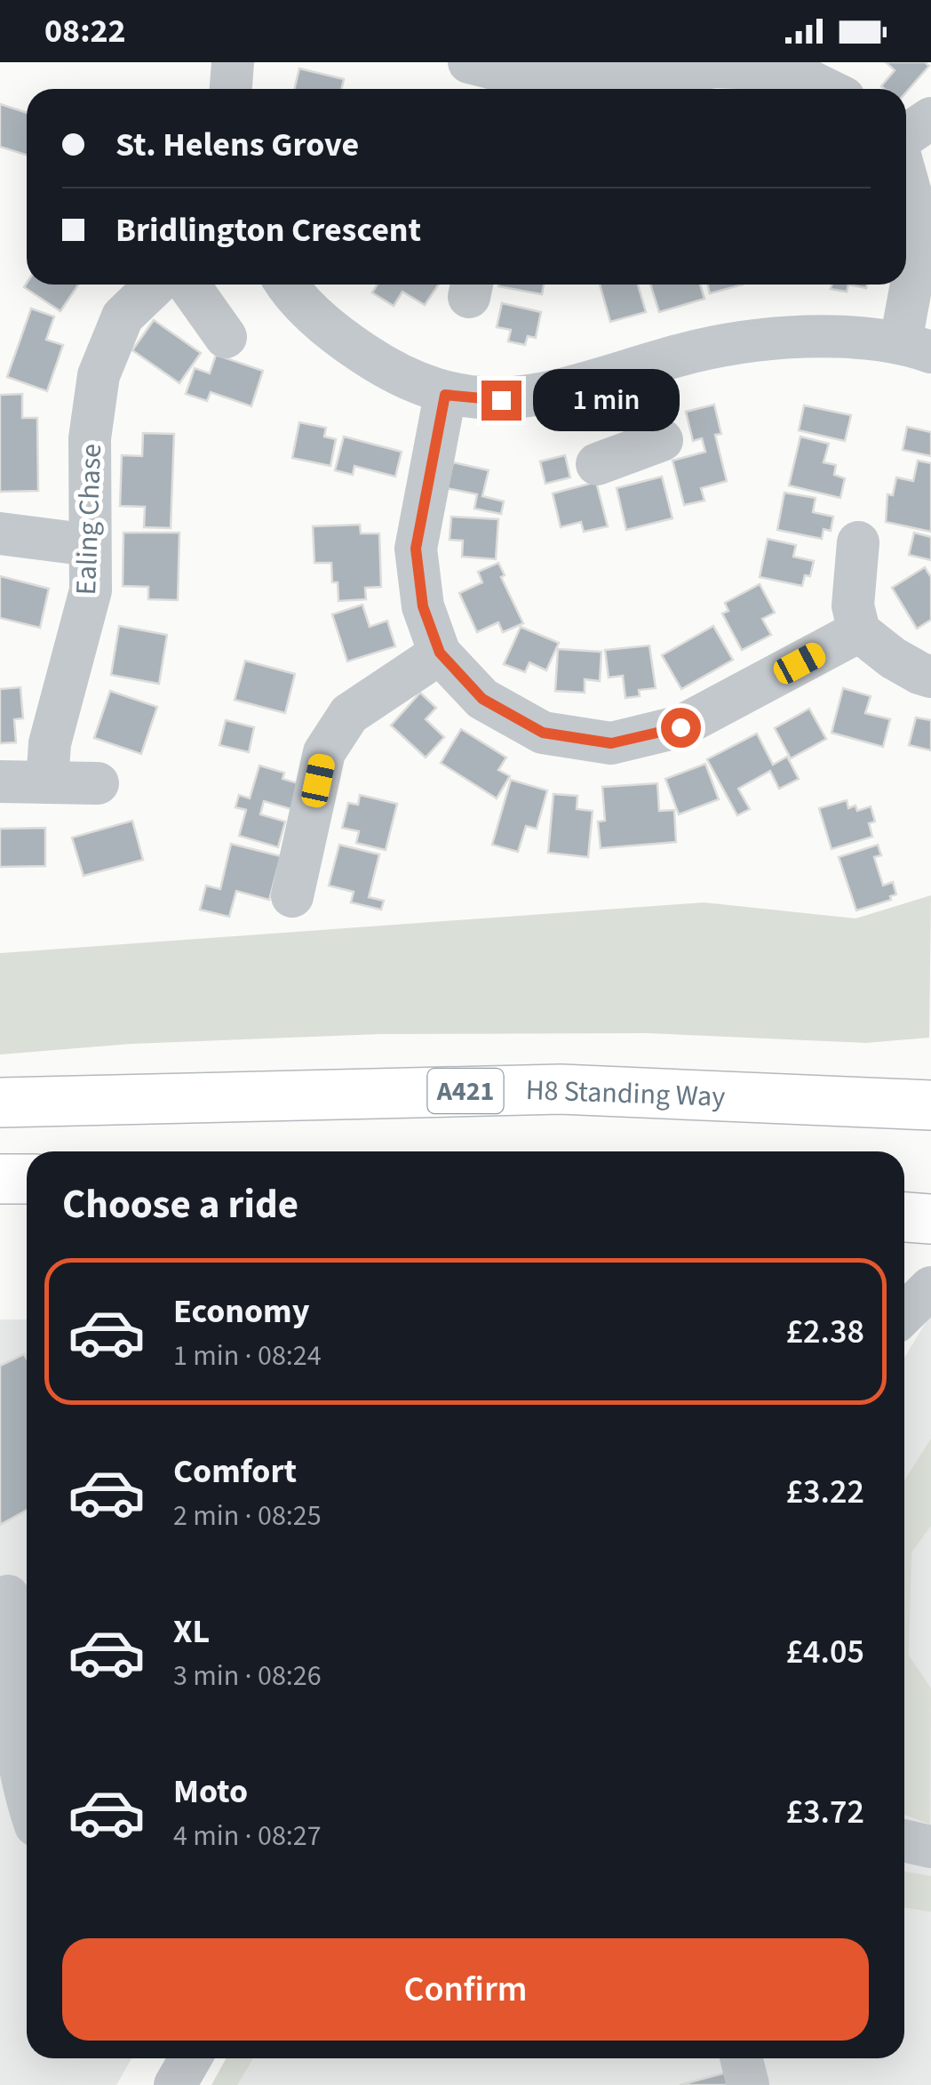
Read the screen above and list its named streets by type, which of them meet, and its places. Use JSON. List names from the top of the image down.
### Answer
{
  "streets": {
    "highway": ["A421", "H8 Standing Way"],
    "street": ["Ealing Chase"]
  },
  "page": {
    "status": "08:22",
    "banner": ["St. Helens Grove", "Bridlington Crescent"],
    "bubble": "1 min",
    "heading": "Choose a ride",
    "list": [
      {
        "name": "Economy",
        "note": "1 min · 08:24",
        "value": "£2.38"
      },
      {
        "name": "Comfort",
        "note": "2 min · 08:25",
        "value": "£3.22"
      },
      {
        "name": "XL",
        "note": "3 min · 08:26",
        "value": "£4.05"
      },
      {
        "name": "Moto",
        "note": "4 min · 08:27",
        "value": "£3.72"
      }
    ],
    "buttons": "Confirm"
  }
}
